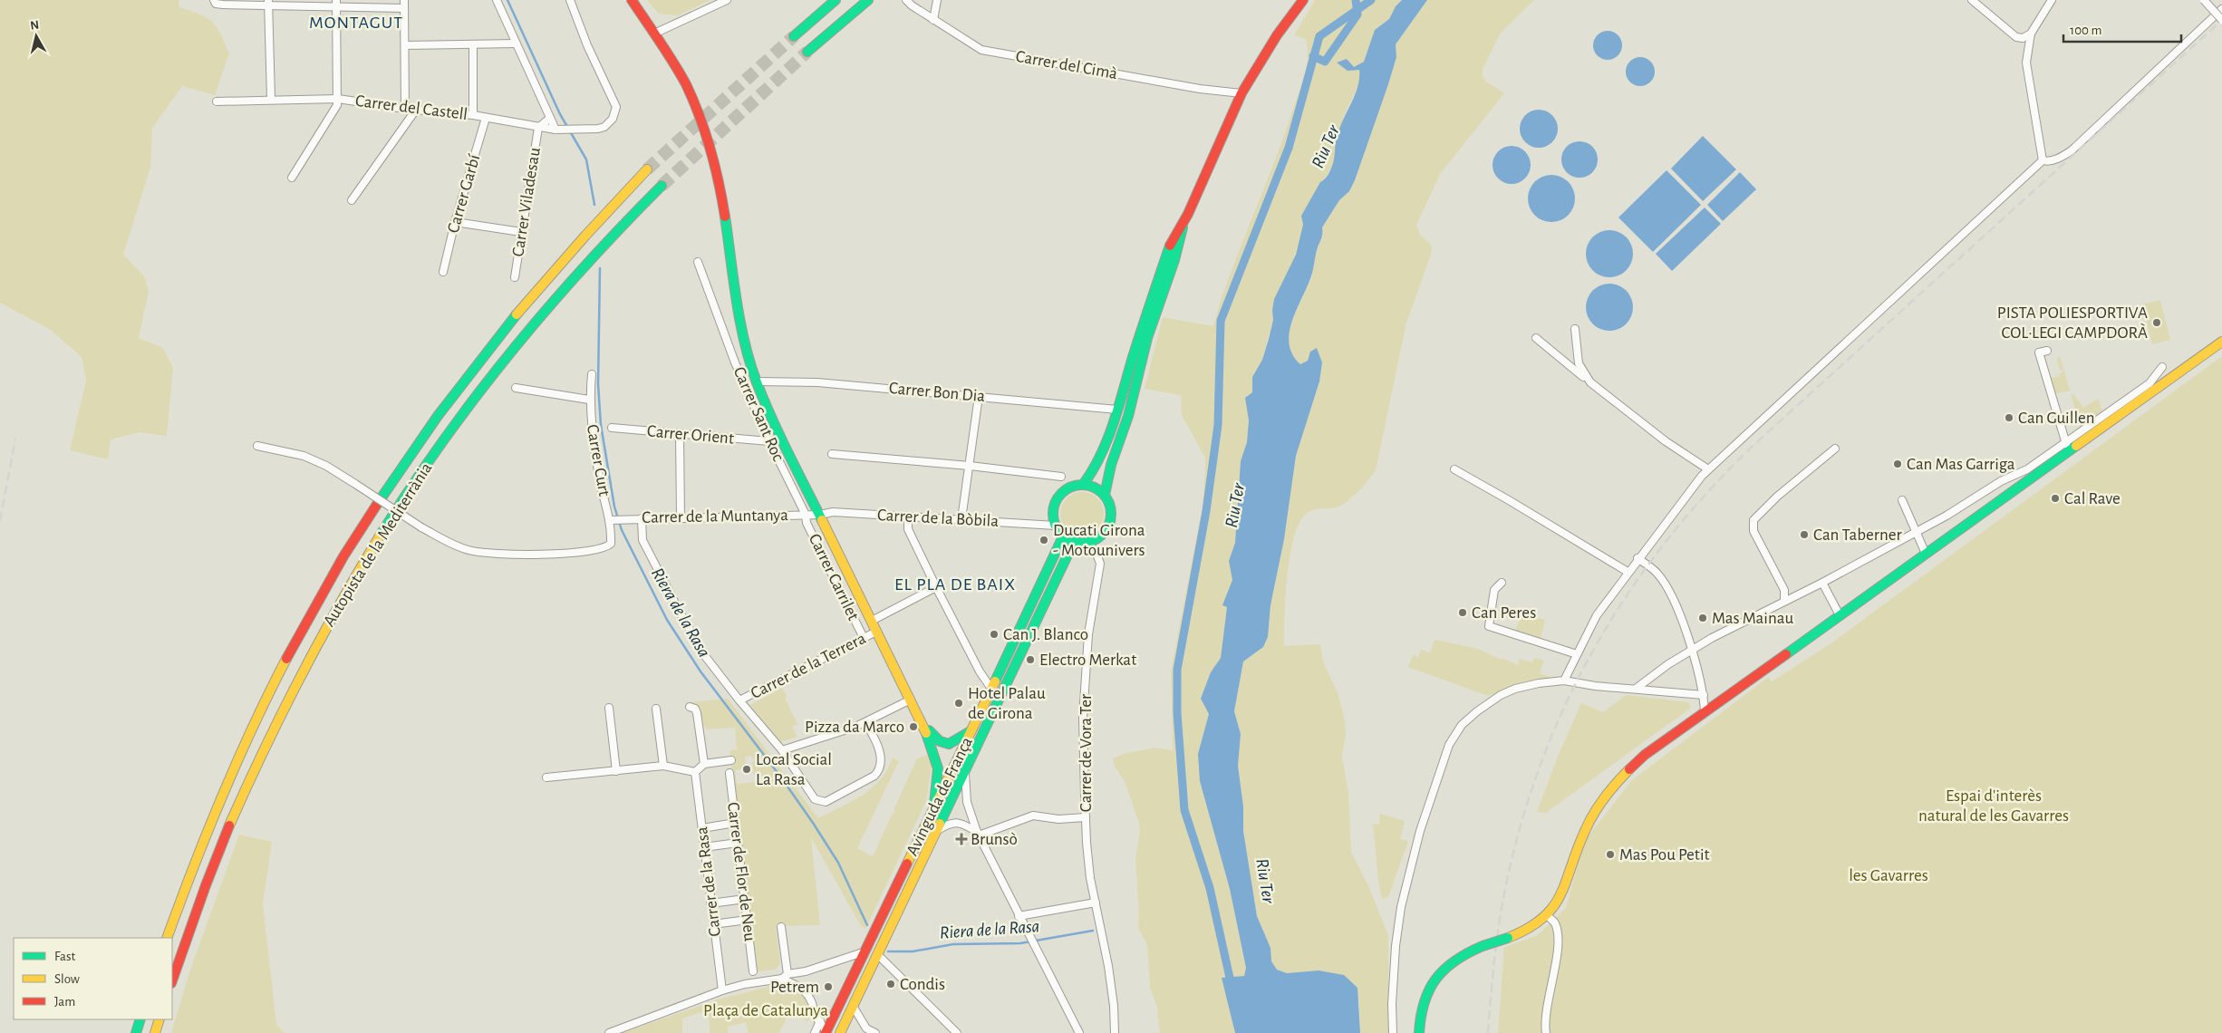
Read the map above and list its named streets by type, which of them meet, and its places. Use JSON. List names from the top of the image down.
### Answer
{
  "streets": {
    "main road": ["Autopista de la Mediterrània", "Avinguda de França"],
    "street": [
      "Carrer del Cimà",
      "Carrer del Castell",
      "Carrer Garbí",
      "Carrer Viladesau",
      "Carrer Bon Dia",
      "Carrer Sant Roc",
      "Carrer Orient",
      "Carrer Curt",
      "Carrer de la Muntanya",
      "Carrer de la Bòbila",
      "Carrer Carrilet",
      "Carrer de la Terrera",
      "Carrer de Vora Ter",
      "Carrer de Flor de Neu",
      "Carrer de la Rasa"
    ]
  },
  "crossings": [
    ["Carrer del Castell", "Carrer Garbí"],
    ["Carrer del Castell", "Carrer Viladesau"],
    ["Carrer Sant Roc", "Carrer Orient"],
    ["Carrer Sant Roc", "Carrer de la Muntanya"],
    ["Carrer Sant Roc", "Carrer Carrilet"],
    ["Carrer Curt", "Carrer de la Muntanya"],
    ["Carrer de la Muntanya", "Carrer de la Bòbila"],
    ["Carrer de la Muntanya", "Carrer Carrilet"],
    ["Carrer de la Bòbila", "Carrer de Vora Ter"],
    ["Carrer de la Bòbila", "Avinguda de França"],
    ["Carrer Carrilet", "Carrer de la Terrera"],
    ["Carrer de Vora Ter", "Avinguda de França"]
  ],
  "districts": ["MONTAGUT", "EL PLA DE BAIX"],
  "water": ["Riu Ter", "Riera de la Rasa"],
  "parks": ["Espai d'interès natural de les Gavarres", "les Gavarres", "Plaça de Catalunya"],
  "places": {
    "other": [
      "PISTA POLIESPORTIVA COL·LEGI CAMPDORÀ",
      "Can Guillen",
      "Can Mas Garriga",
      "Cal Rave",
      "Can Taberner",
      "Ducati Girona - Motounivers",
      "Can Peres",
      "Mas Mainau",
      "Can J. Blanco",
      "Electro Merkat",
      "Hotel Palau de Girona",
      "Pizza da Marco",
      "Local Social La Rasa",
      "Mas Pou Petit",
      "Condis",
      "Petrem"
    ],
    "health": ["Brunsò"]
  },
  "legend": ["Fast", "Slow", "Jam"],
  "scale_bar": "100 m",
  "north": "top"
}
